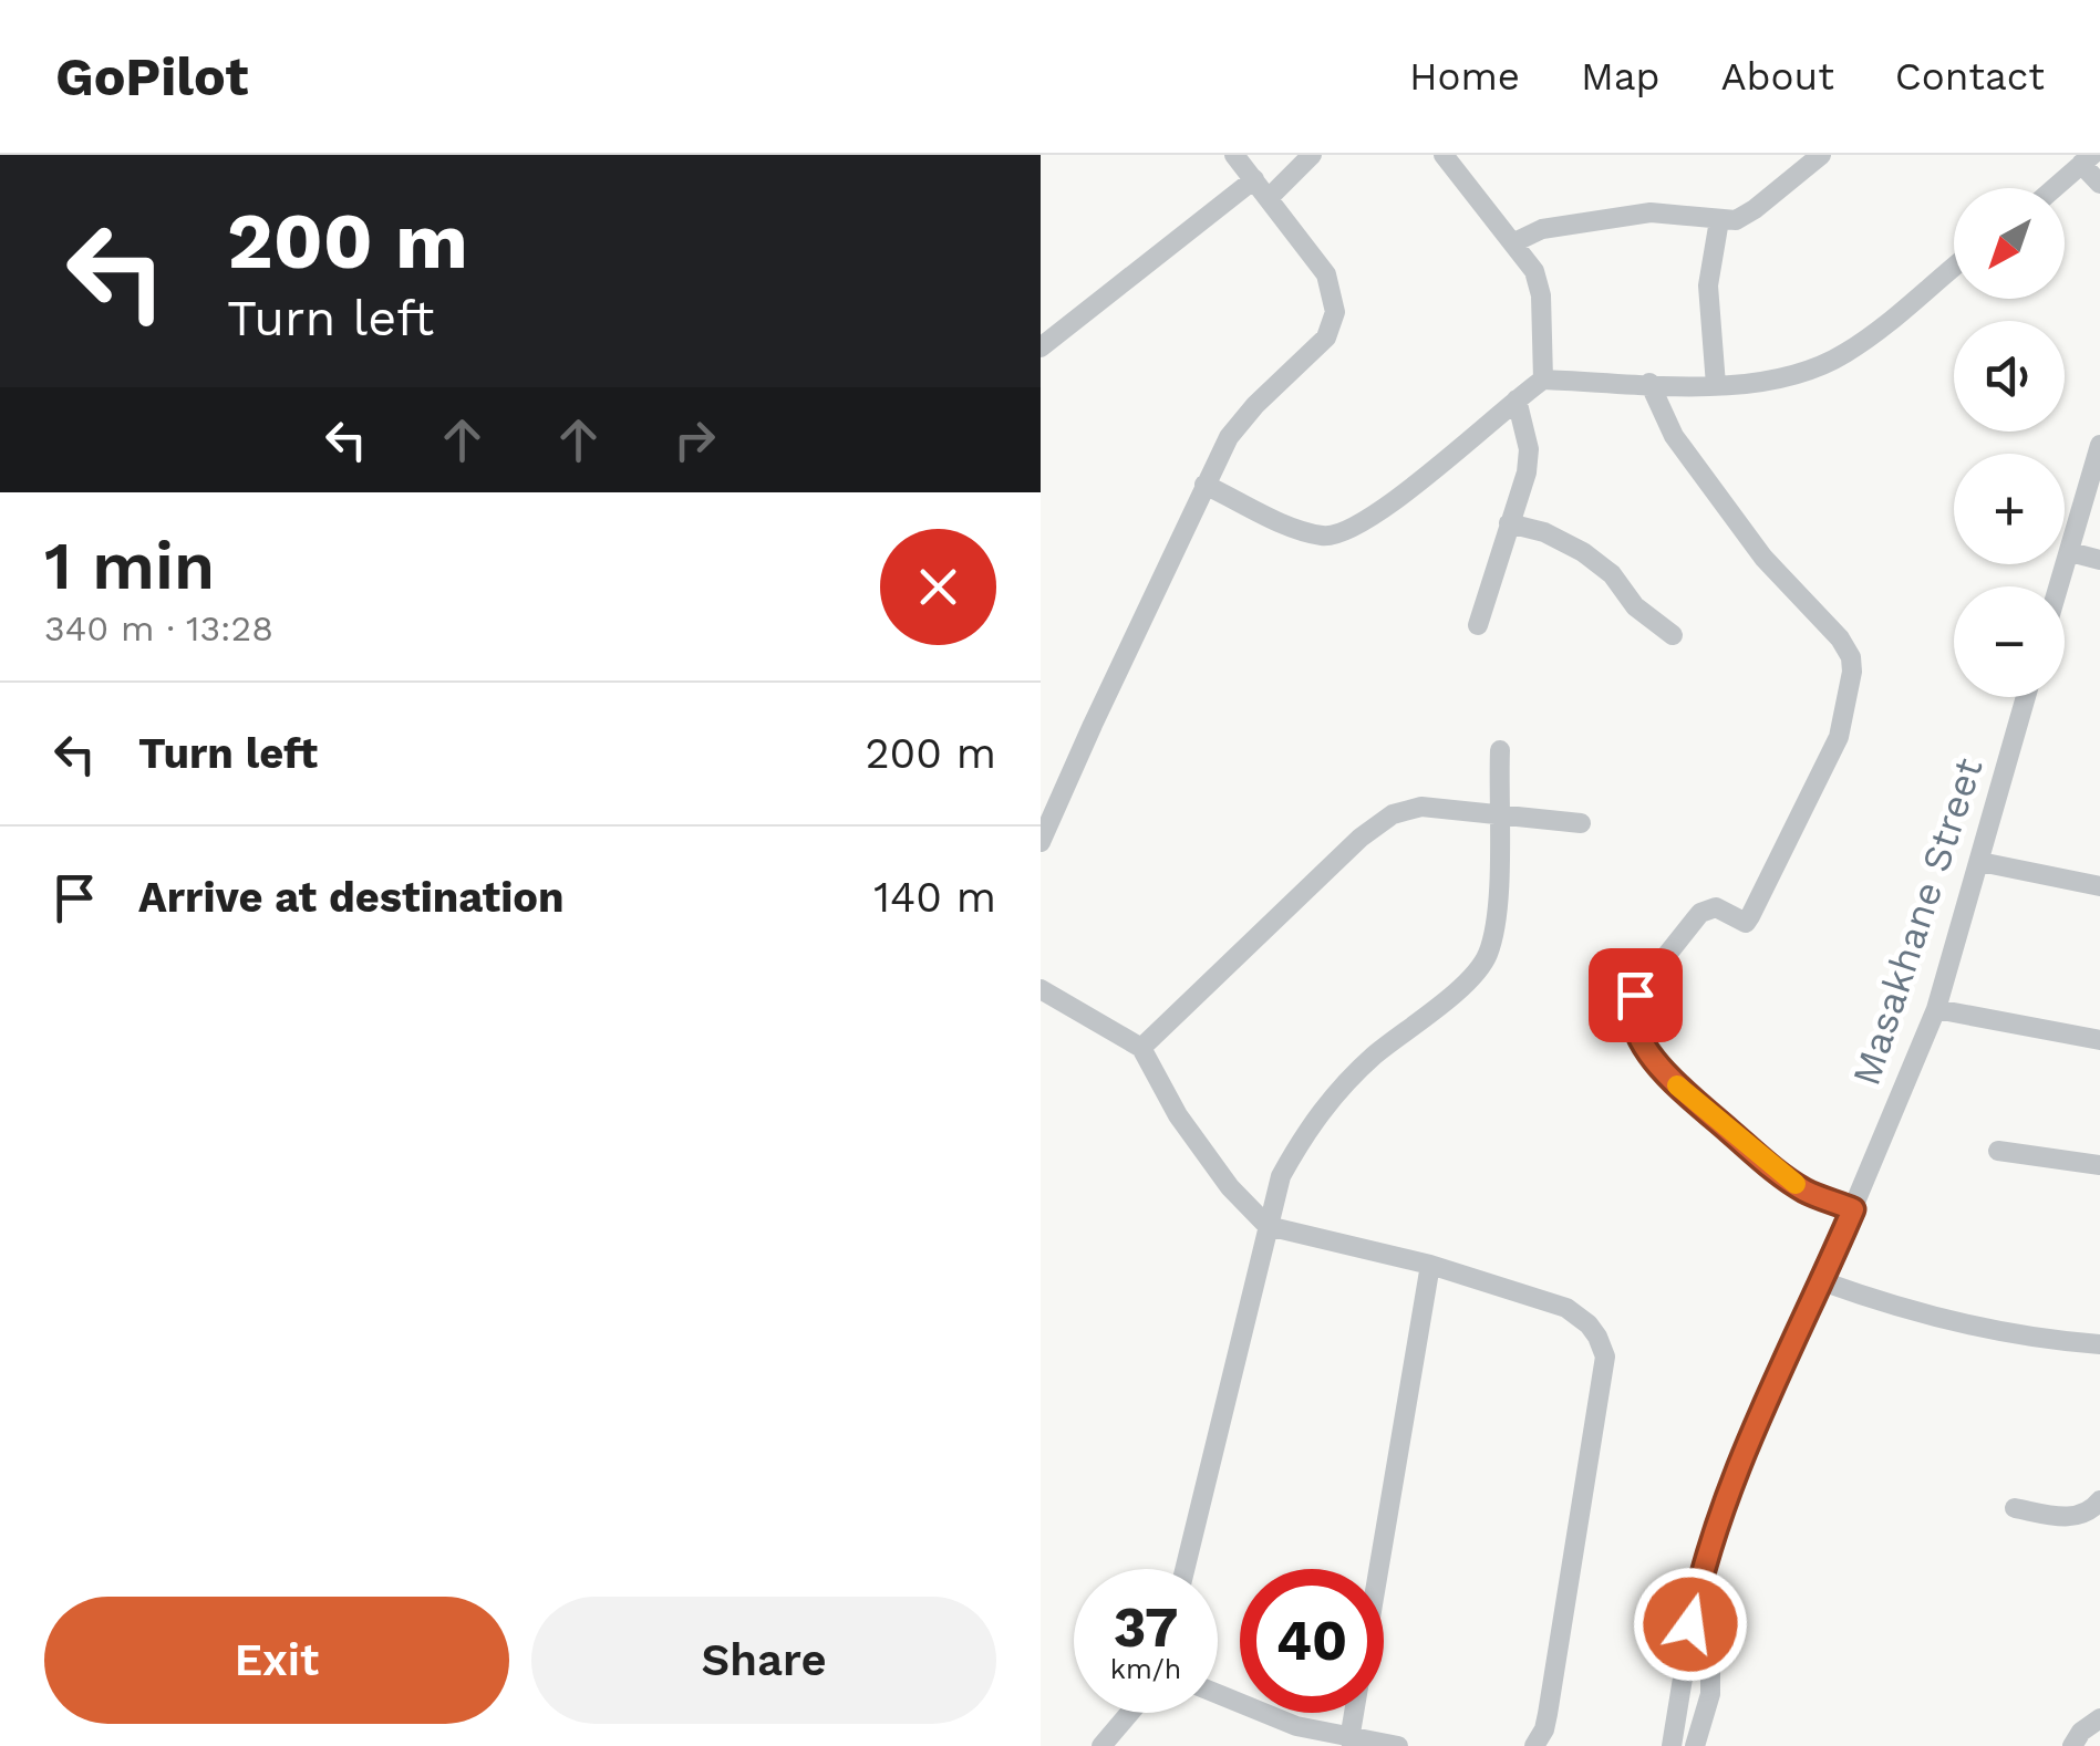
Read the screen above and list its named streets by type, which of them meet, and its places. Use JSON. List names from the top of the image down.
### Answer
{
  "streets": {
    "street": ["Masakhane Street"]
  },
  "north": "bottom left",
  "page": {
    "header": "GoPilot",
    "nav": [
      "Home",
      "Map",
      "About",
      "Contact"
    ],
    "turn": ["200 m", "Turn left"],
    "map_buttons": ["+", "−"],
    "heading": ["1 min", "340 m · 13:28"],
    "list": [
      {
        "name": "Turn left",
        "value": "200 m"
      },
      {
        "name": "Arrive at destination",
        "value": "140 m"
      }
    ],
    "speed": "37 km/h",
    "limit": "40",
    "buttons": ["Exit", "Share"]
  }
}
